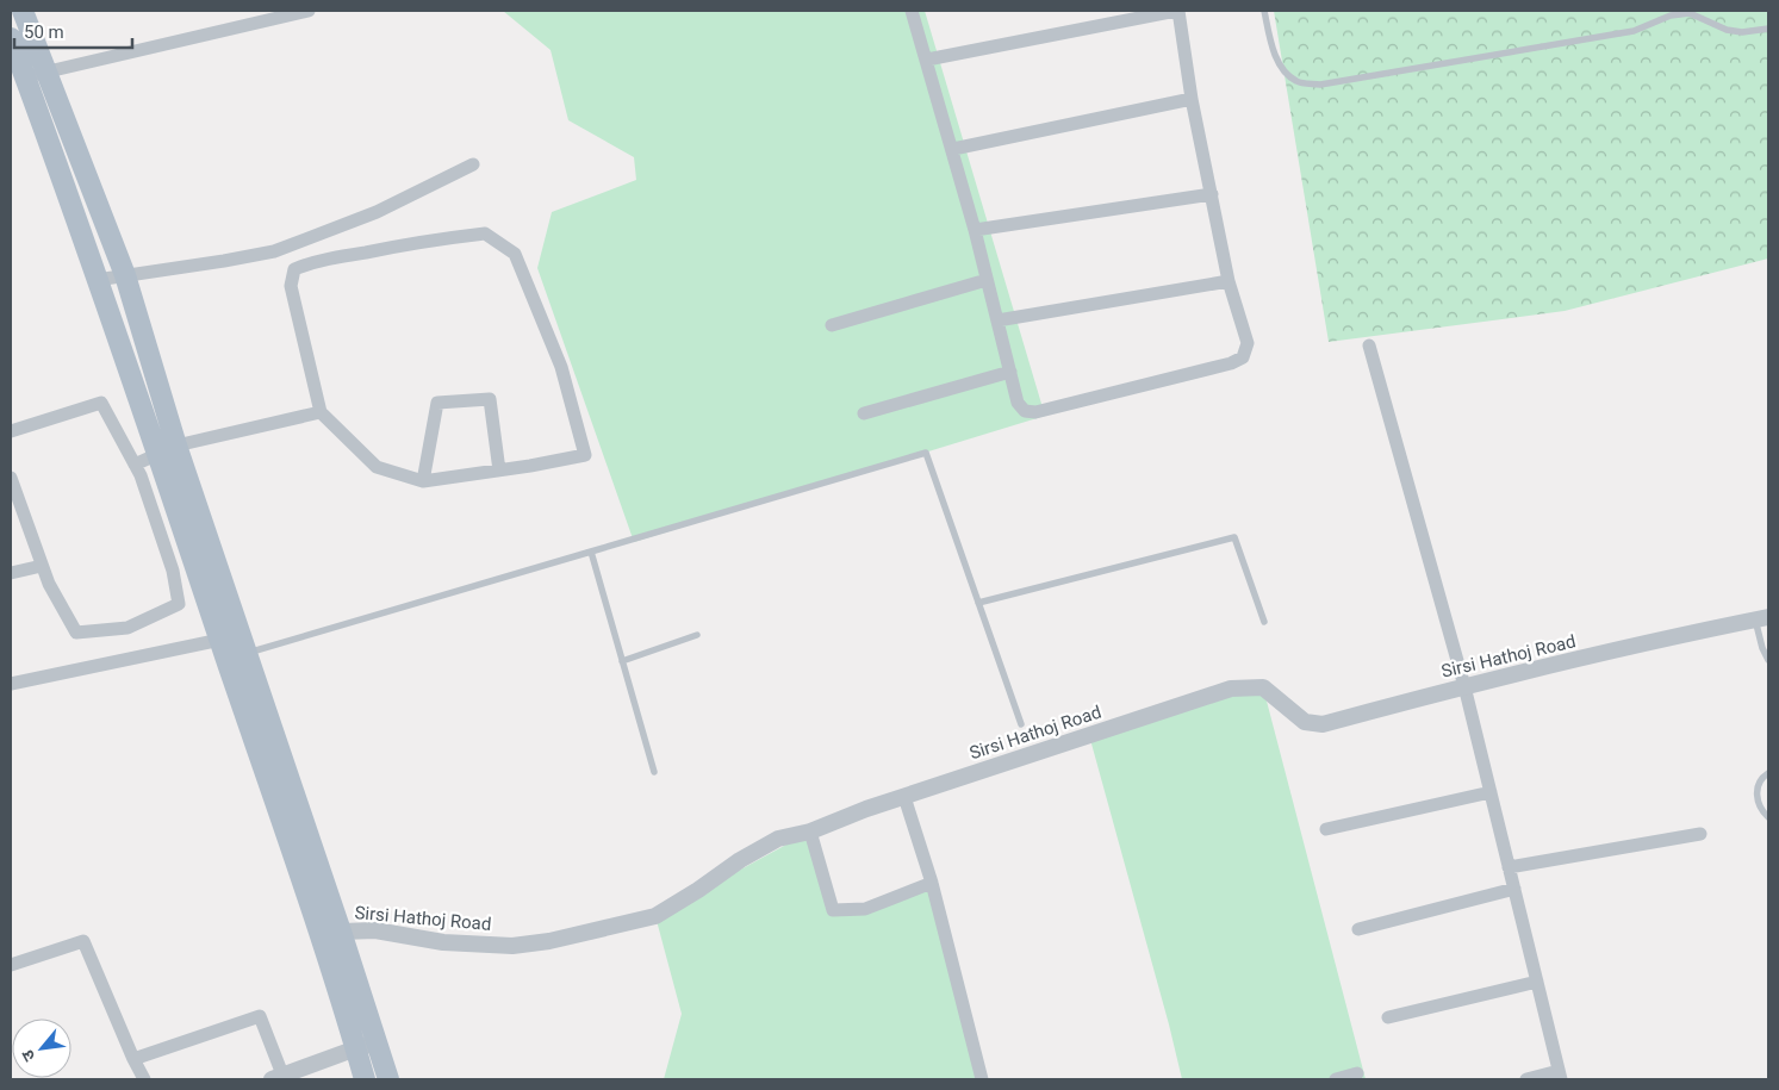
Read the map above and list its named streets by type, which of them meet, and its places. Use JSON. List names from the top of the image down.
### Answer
{
  "streets": {
    "street": ["Sirsi Hathoj Road"]
  },
  "scale_bar": "50 m",
  "north": "bottom left"
}
